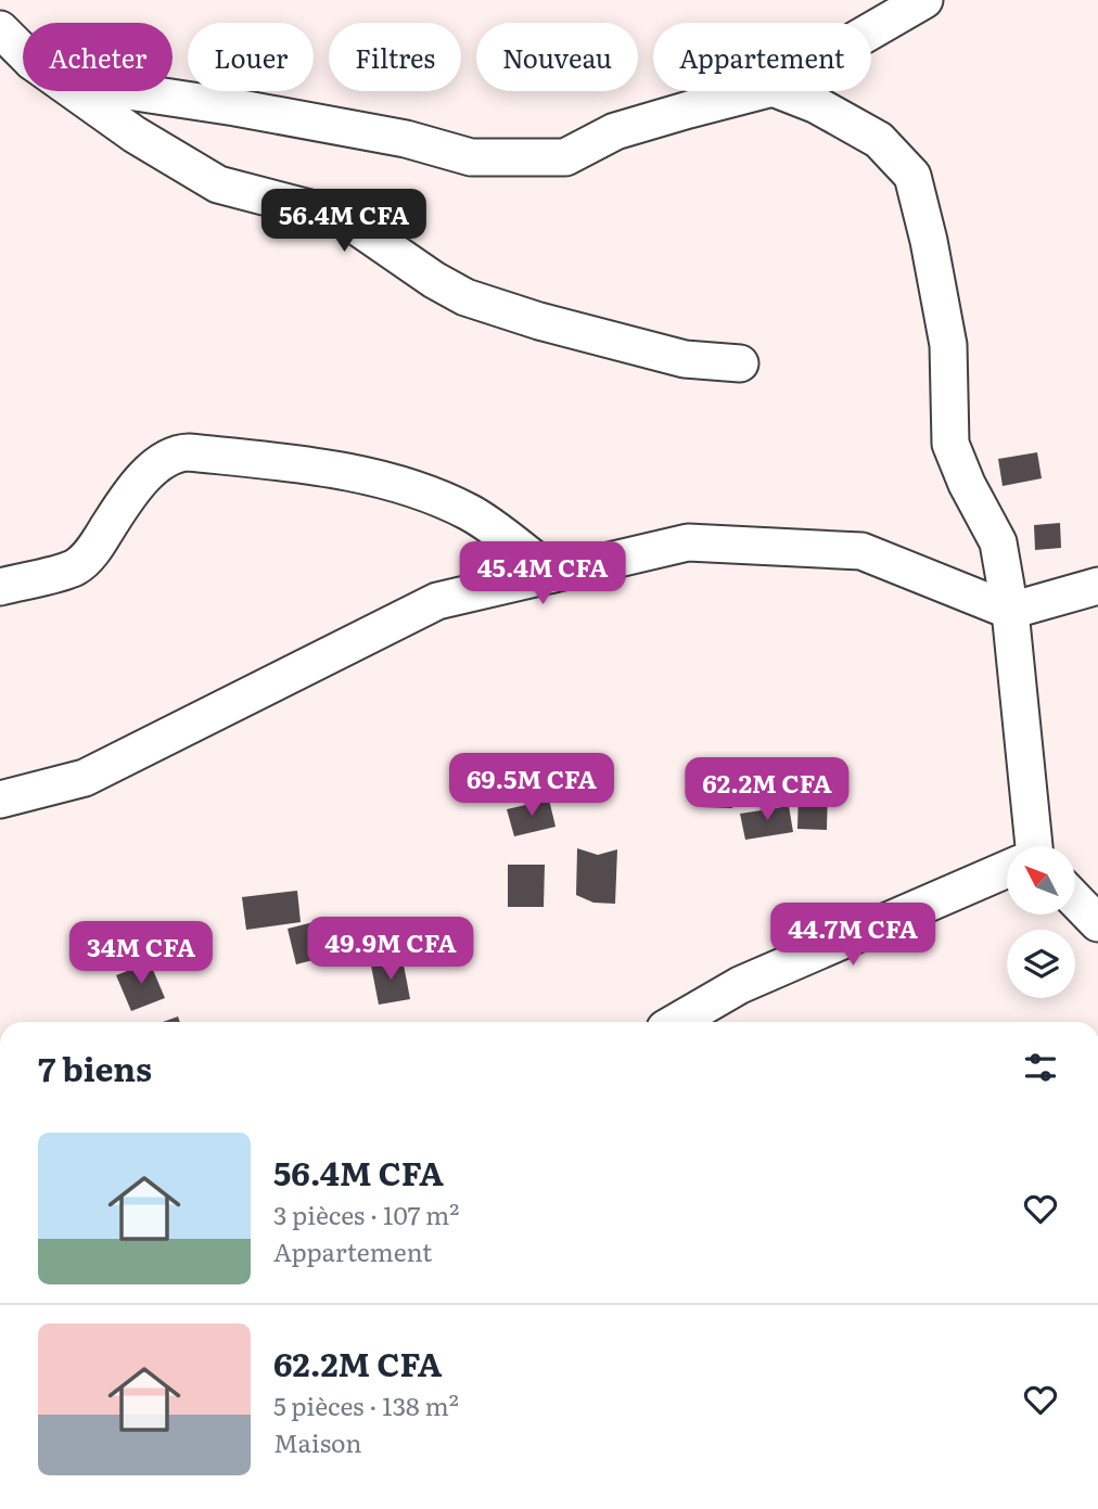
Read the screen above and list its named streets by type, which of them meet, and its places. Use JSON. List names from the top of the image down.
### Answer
{
  "north": "top left",
  "page": {
    "chip": [
      "Acheter",
      "Louer",
      "Filtres",
      "Nouveau",
      "Appartement"
    ],
    "price": [
      "56.4M CFA",
      "45.4M CFA",
      "69.5M CFA",
      "62.2M CFA",
      "44.7M CFA",
      "49.9M CFA",
      "34M CFA"
    ],
    "heading": "7 biens",
    "list": [
      {
        "name": "56.4M CFA",
        "note": "3 pièces · 107 m² · Appartement"
      },
      {
        "name": "62.2M CFA",
        "note": "5 pièces · 138 m² · Maison"
      }
    ]
  }
}
